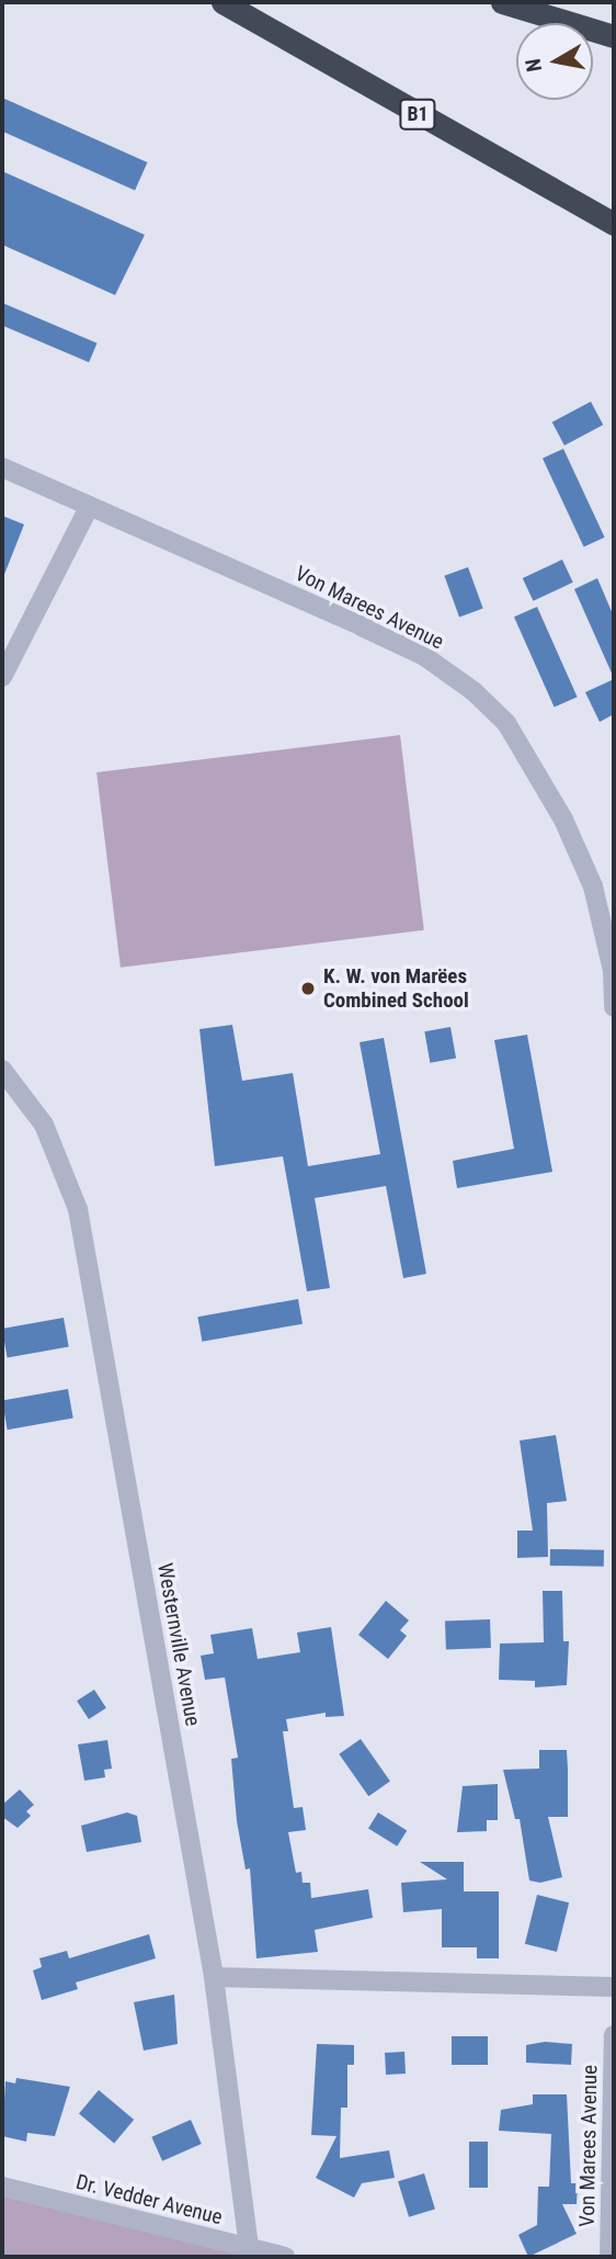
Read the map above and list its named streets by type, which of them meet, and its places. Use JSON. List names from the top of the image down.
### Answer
{
  "streets": {
    "highway": ["B1"],
    "street": ["Von Marees Avenue", "Westernville Avenue", "Dr. Vedder Avenue"]
  },
  "crossings": [
    ["Westernville Avenue", "Dr. Vedder Avenue"]
  ],
  "places": ["K. W. von Marëes Combined School"],
  "north": "left"
}
